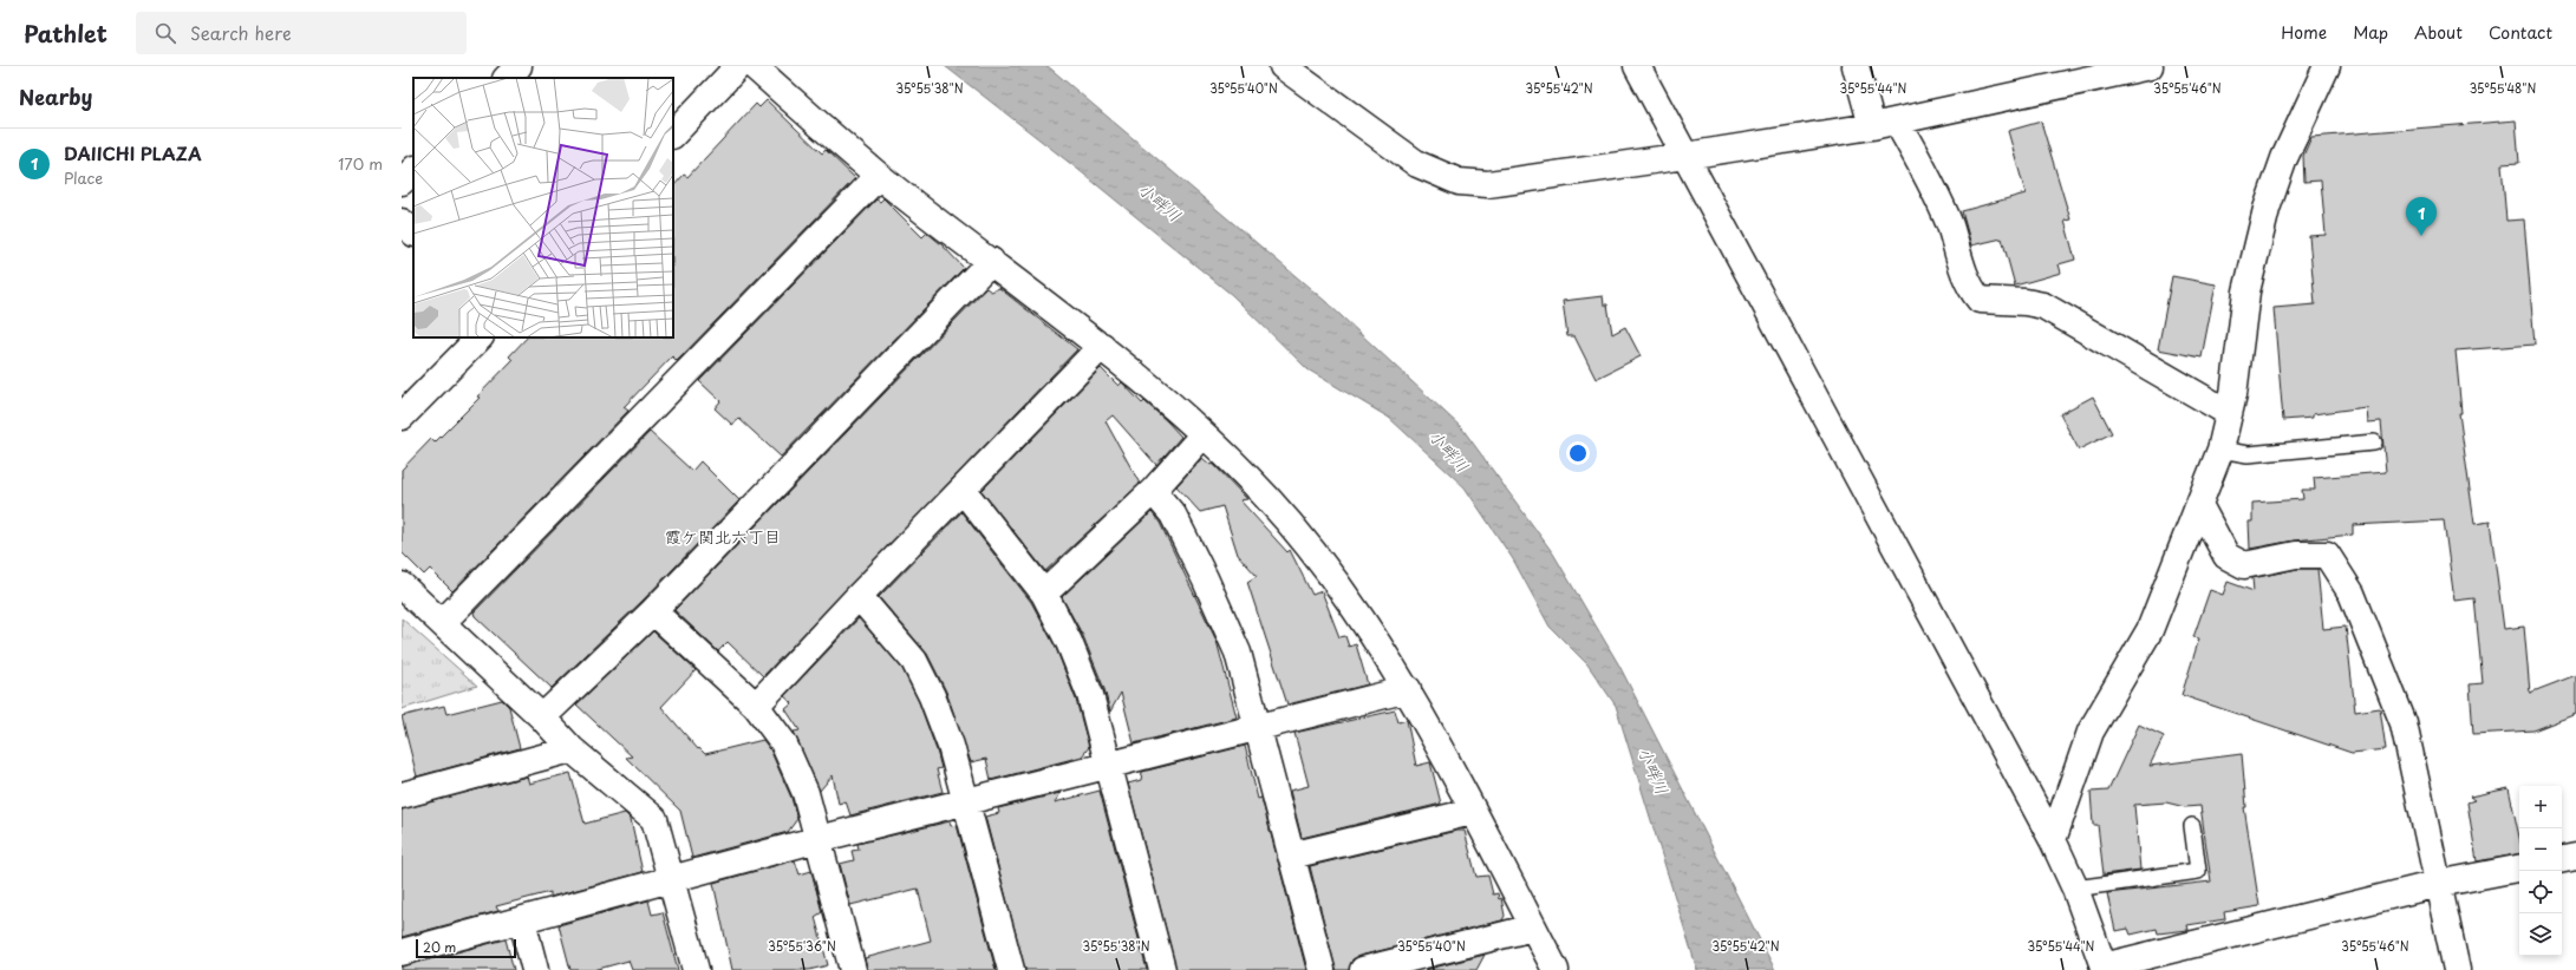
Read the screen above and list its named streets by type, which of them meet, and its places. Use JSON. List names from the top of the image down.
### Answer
{
  "districts": ["霞ケ関北六丁目"],
  "water": ["小畔川"],
  "scale_bar": "20 m",
  "page": {
    "header": "Pathlet",
    "search": "Search here",
    "nav": [
      "Home",
      "Map",
      "About",
      "Contact"
    ],
    "heading": "Nearby",
    "list": [
      {
        "mark": "1",
        "name": "DAIICHI PLAZA",
        "note": "Place",
        "value": "170 m"
      }
    ],
    "pins": "1",
    "map_buttons": ["+", "−"],
    "scale": "20 m"
  },
  "coordinates": [
    "35°55'38\"N",
    "35°55'40\"N",
    "35°55'42\"N",
    "35°55'44\"N",
    "35°55'46\"N",
    "35°55'48\"N",
    "35°55'36\"N"
  ]
}
